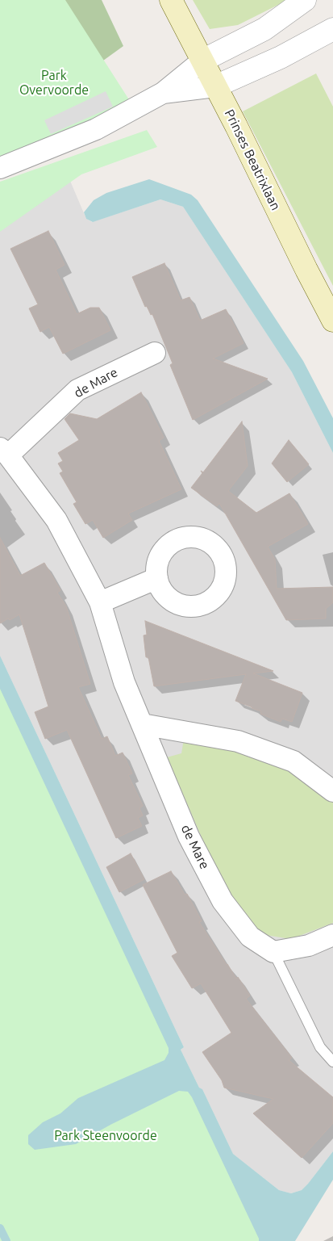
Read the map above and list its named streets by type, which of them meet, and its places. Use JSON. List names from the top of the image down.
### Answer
{
  "streets": {
    "main road": ["Prinses Beatrixlaan"],
    "street": ["de Mare"]
  },
  "parks": ["Park Overvoorde", "Park Steenvoorde"]
}
